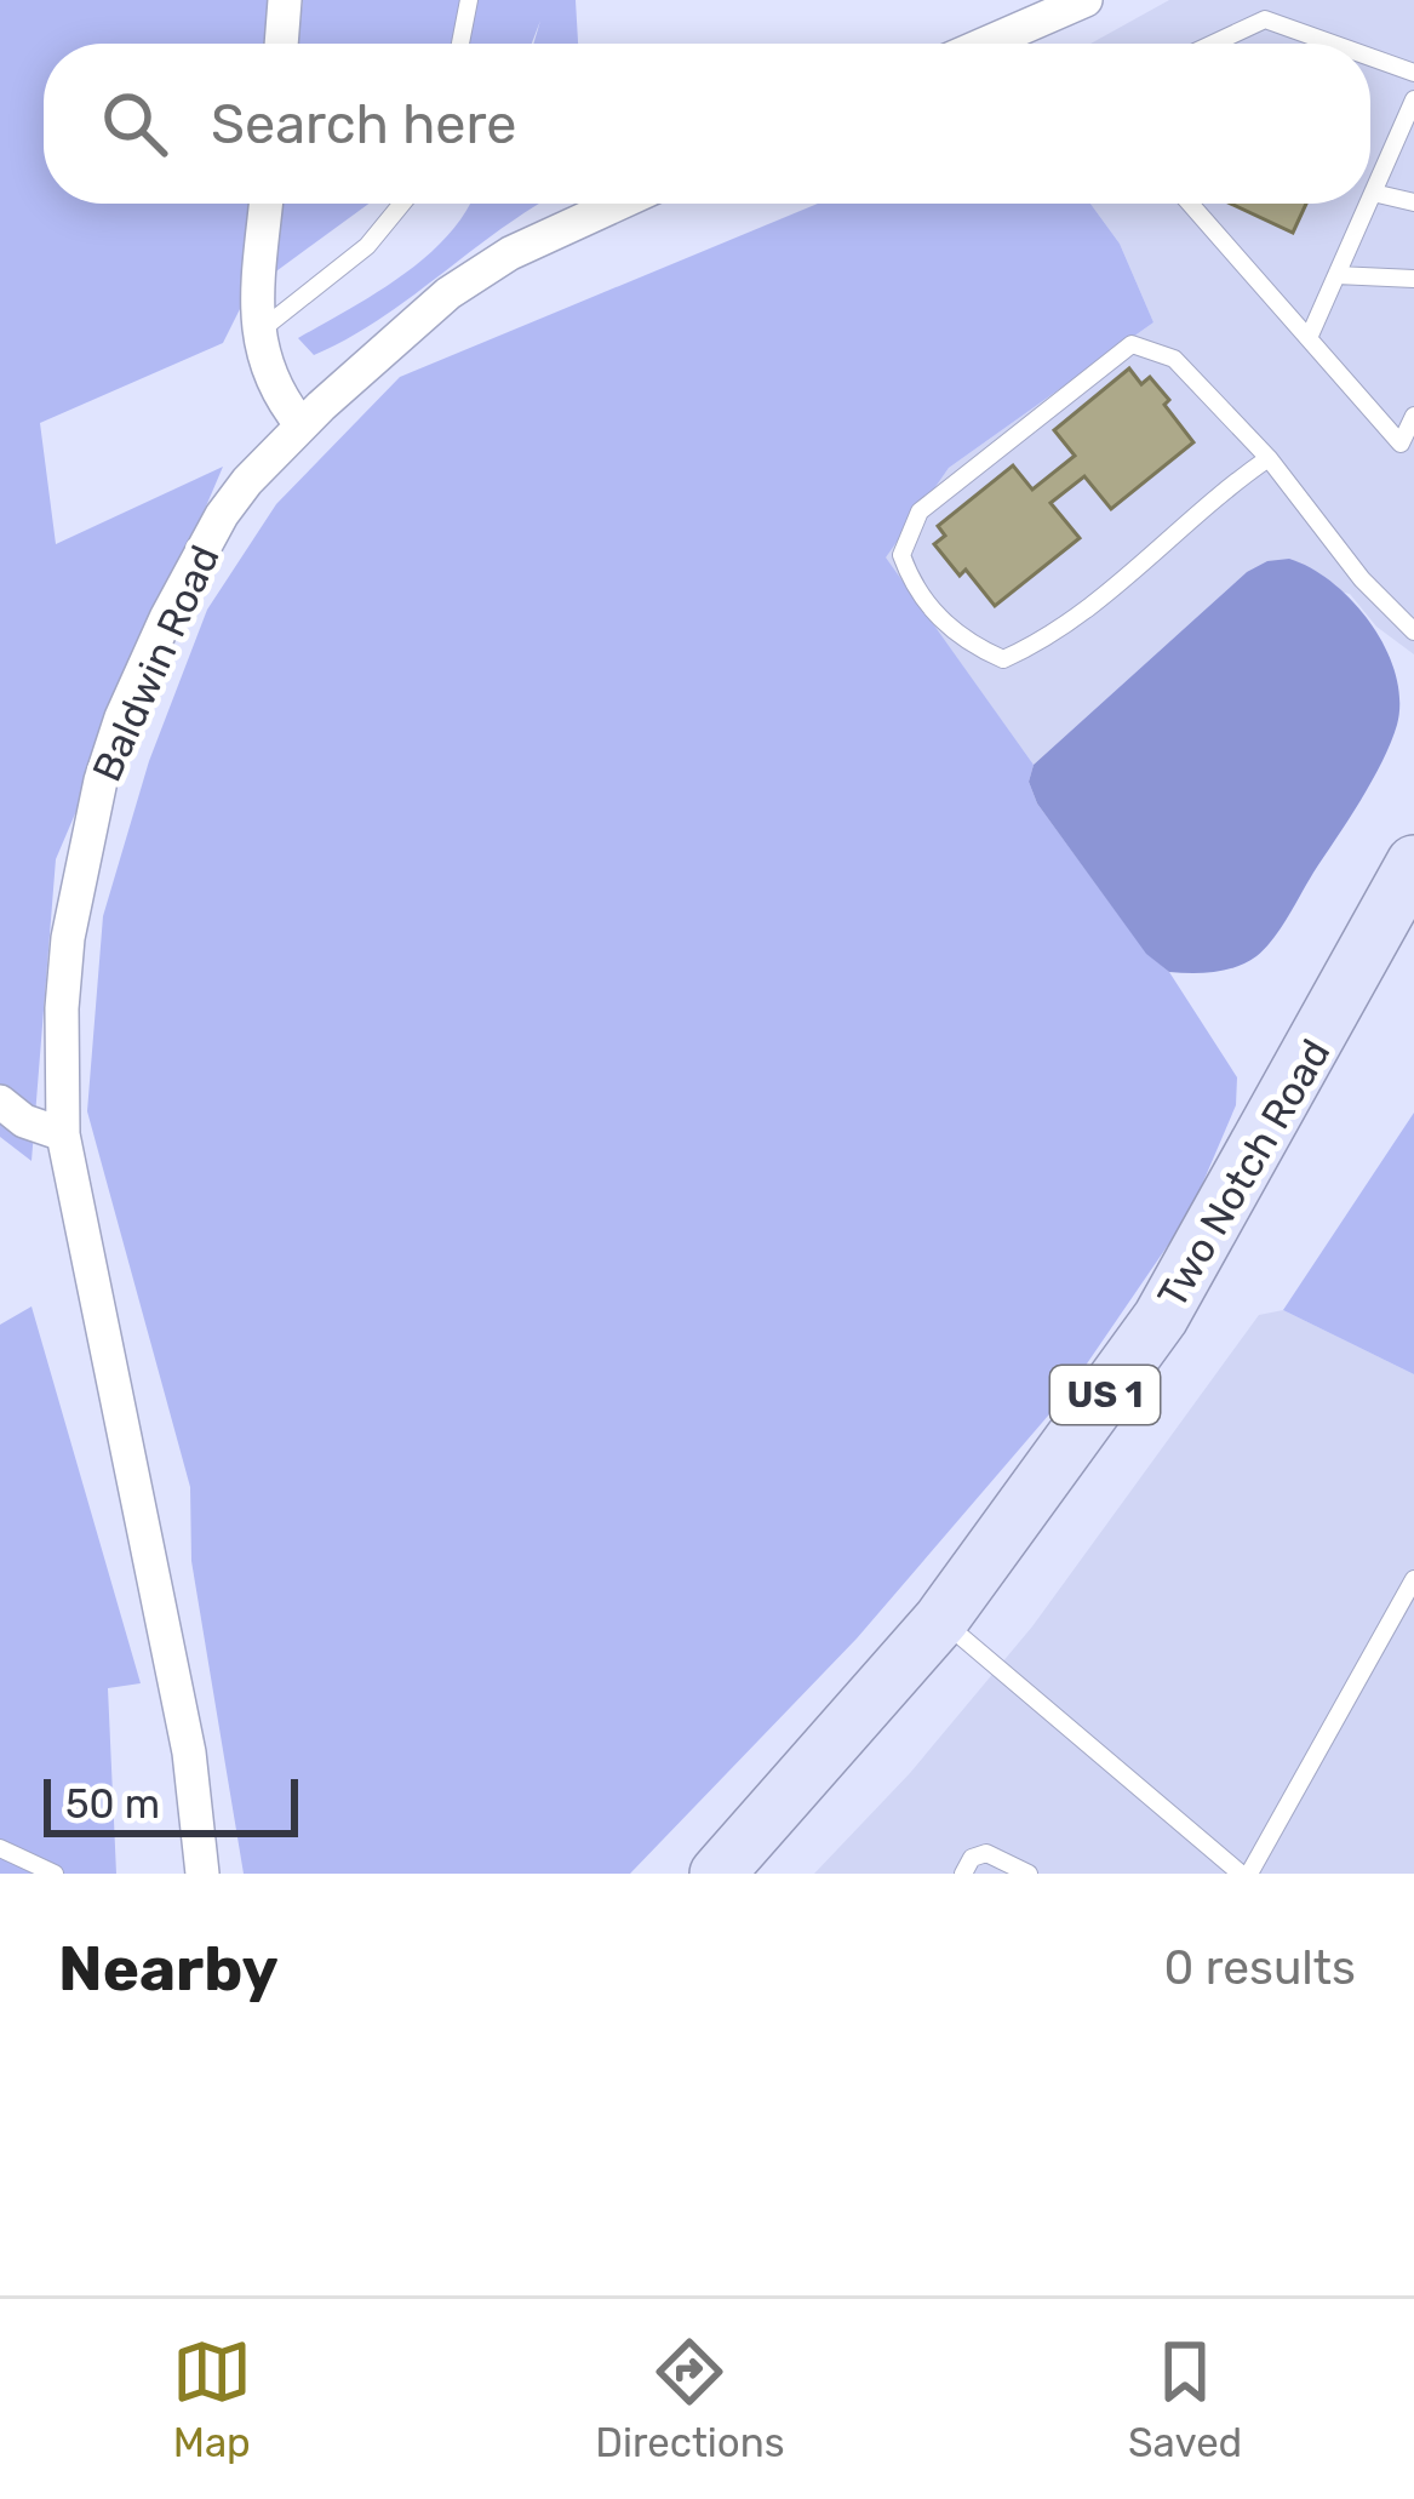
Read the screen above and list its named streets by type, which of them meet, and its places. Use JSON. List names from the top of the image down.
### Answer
{
  "streets": {
    "main road": ["Two Notch Road", "US 1"],
    "street": ["Baldwin Road"]
  },
  "scale_bar": "50 m",
  "page": {
    "search": "Search here",
    "scale": "50 m",
    "heading": ["Nearby", "0 results"],
    "nav": ["Map", "Directions", "Saved"]
  }
}
